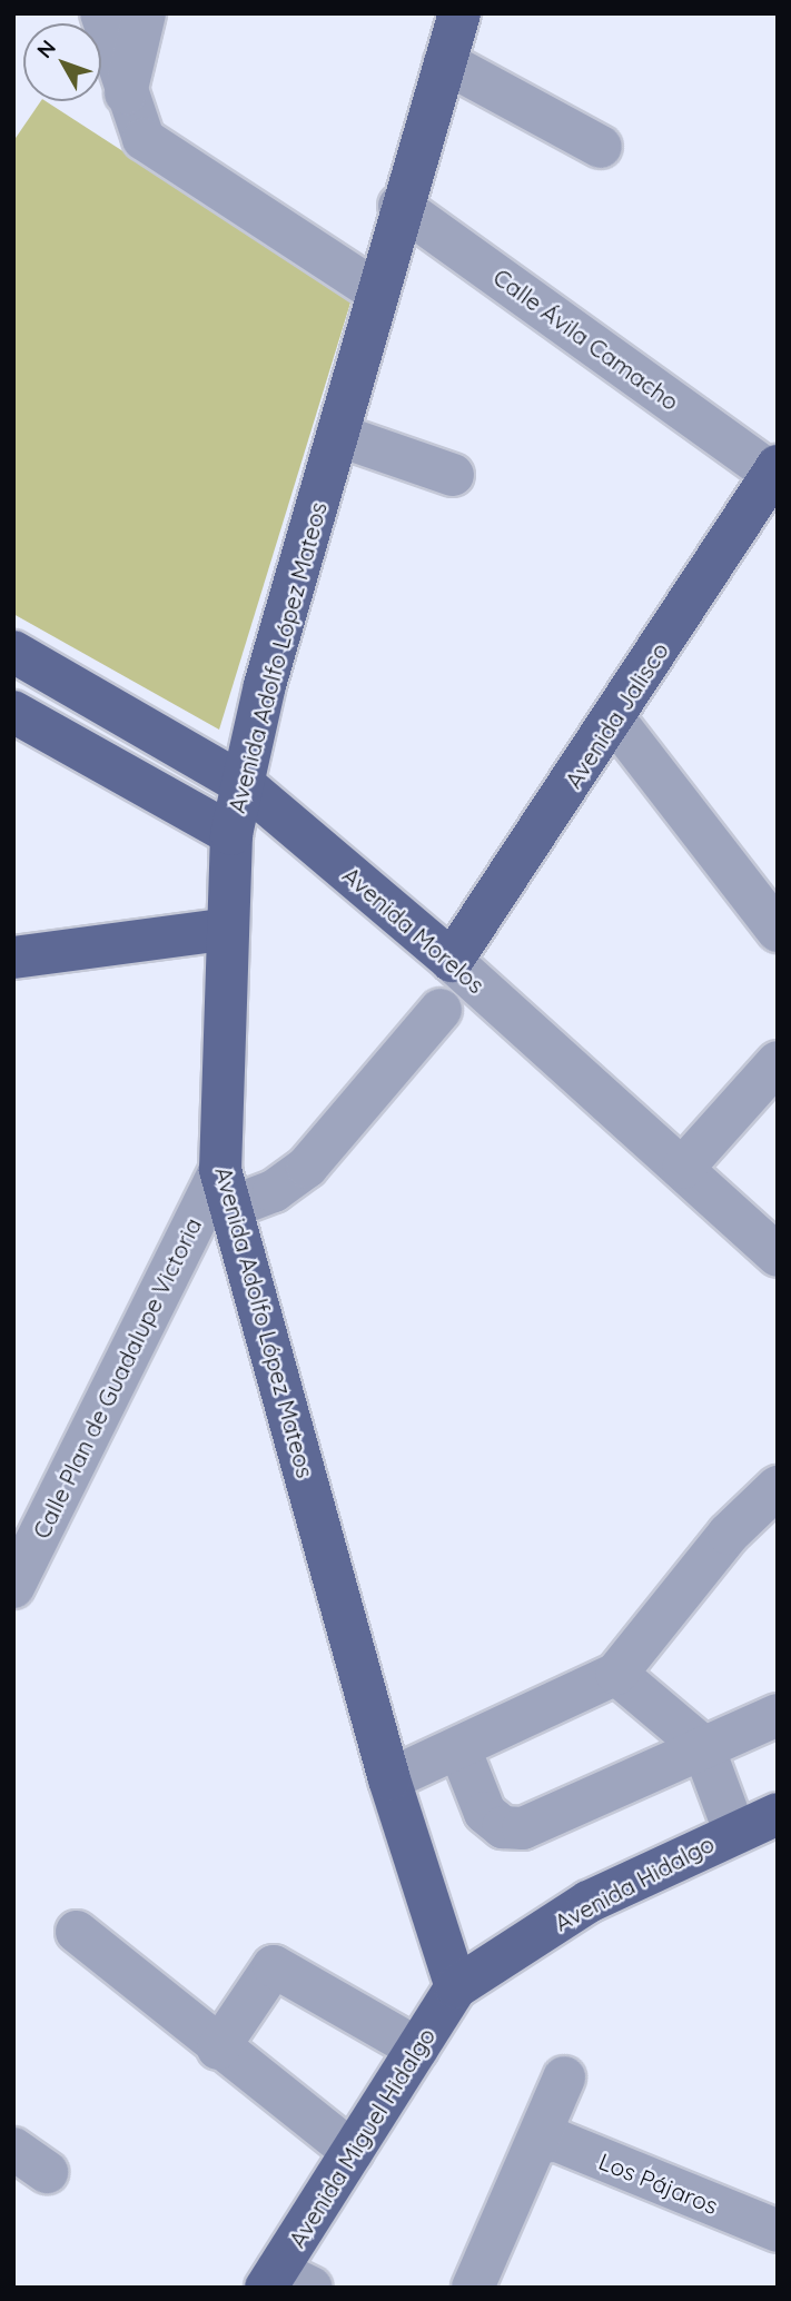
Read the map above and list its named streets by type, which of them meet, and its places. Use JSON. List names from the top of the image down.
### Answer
{
  "streets": {
    "main road": [
      "Avenida Adolfo López Mateos",
      "Avenida Jalisco",
      "Avenida Morelos",
      "Avenida Hidalgo",
      "Avenida Miguel Hidalgo"
    ],
    "street": ["Calle Ávila Camacho", "Calle Plan de Guadalupe Victoria", "Los Pájaros"]
  },
  "crossings": [
    ["Calle Ávila Camacho", "Avenida Adolfo López Mateos"],
    ["Calle Ávila Camacho", "Avenida Jalisco"],
    ["Avenida Adolfo López Mateos", "Avenida Morelos"],
    ["Avenida Adolfo López Mateos", "Calle Plan de Guadalupe Victoria"],
    ["Avenida Adolfo López Mateos", "Avenida Hidalgo"],
    ["Avenida Adolfo López Mateos", "Avenida Miguel Hidalgo"],
    ["Avenida Jalisco", "Avenida Morelos"],
    ["Avenida Hidalgo", "Avenida Miguel Hidalgo"]
  ],
  "north": "top left"
}
